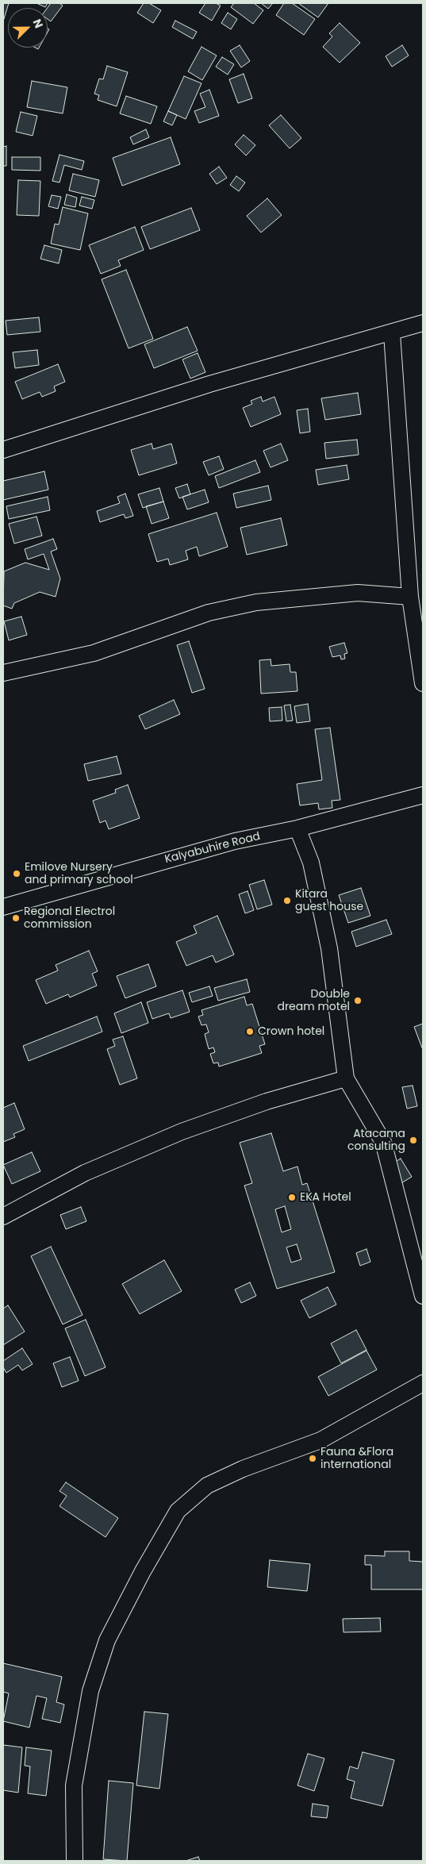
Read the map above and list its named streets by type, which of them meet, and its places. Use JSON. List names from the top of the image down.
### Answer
{
  "streets": {
    "street": ["Kalyabuhire Road"]
  },
  "places": [
    "Emilove Nursery and primary school",
    "Kitara guest house",
    "Regional Electrol commission",
    "Double dream motel",
    "Crown hotel",
    "Atacama consulting",
    "EKA Hotel",
    "Fauna &Flora international"
  ],
  "north": "top right"
}
